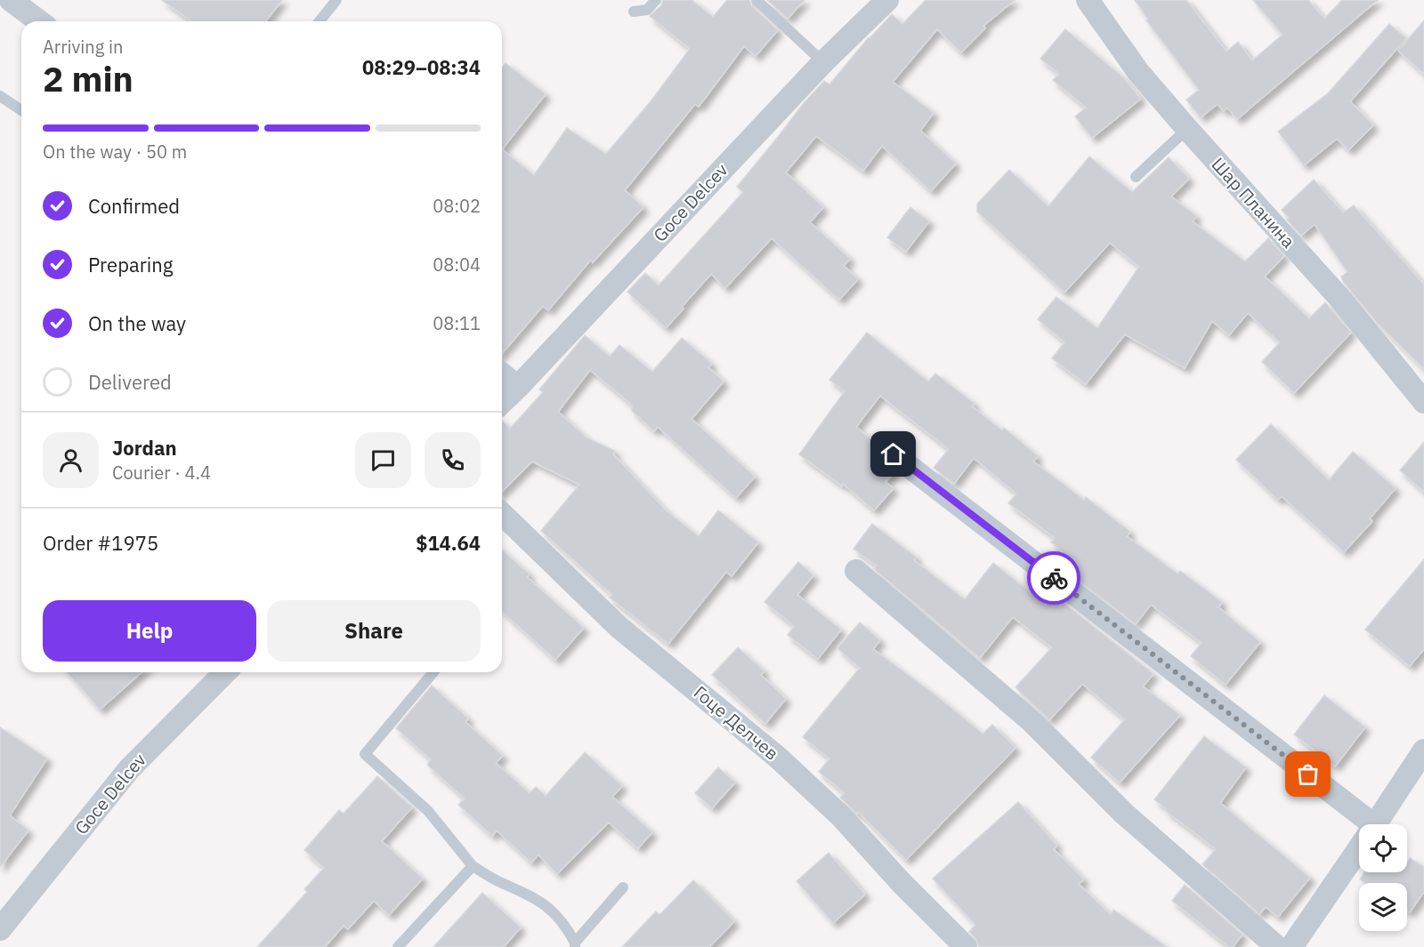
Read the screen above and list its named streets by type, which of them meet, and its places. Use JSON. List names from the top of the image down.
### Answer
{
  "streets": {
    "street": ["Goce Delcev", "Шар Планина", "Гоце Делчев"]
  },
  "page": {
    "heading": ["2 min", "Arriving in", "08:29–08:34"],
    "panel": [
      "Jordan",
      "Courier · 4.4",
      "Order #1975",
      "$14.64"
    ],
    "bar": "On the way · 50 m",
    "list": [
      ["Confirmed", "08:02"],
      ["Preparing", "08:04"],
      ["On the way", "08:11"],
      "Delivered"
    ],
    "buttons": ["Help", "Share"]
  }
}
